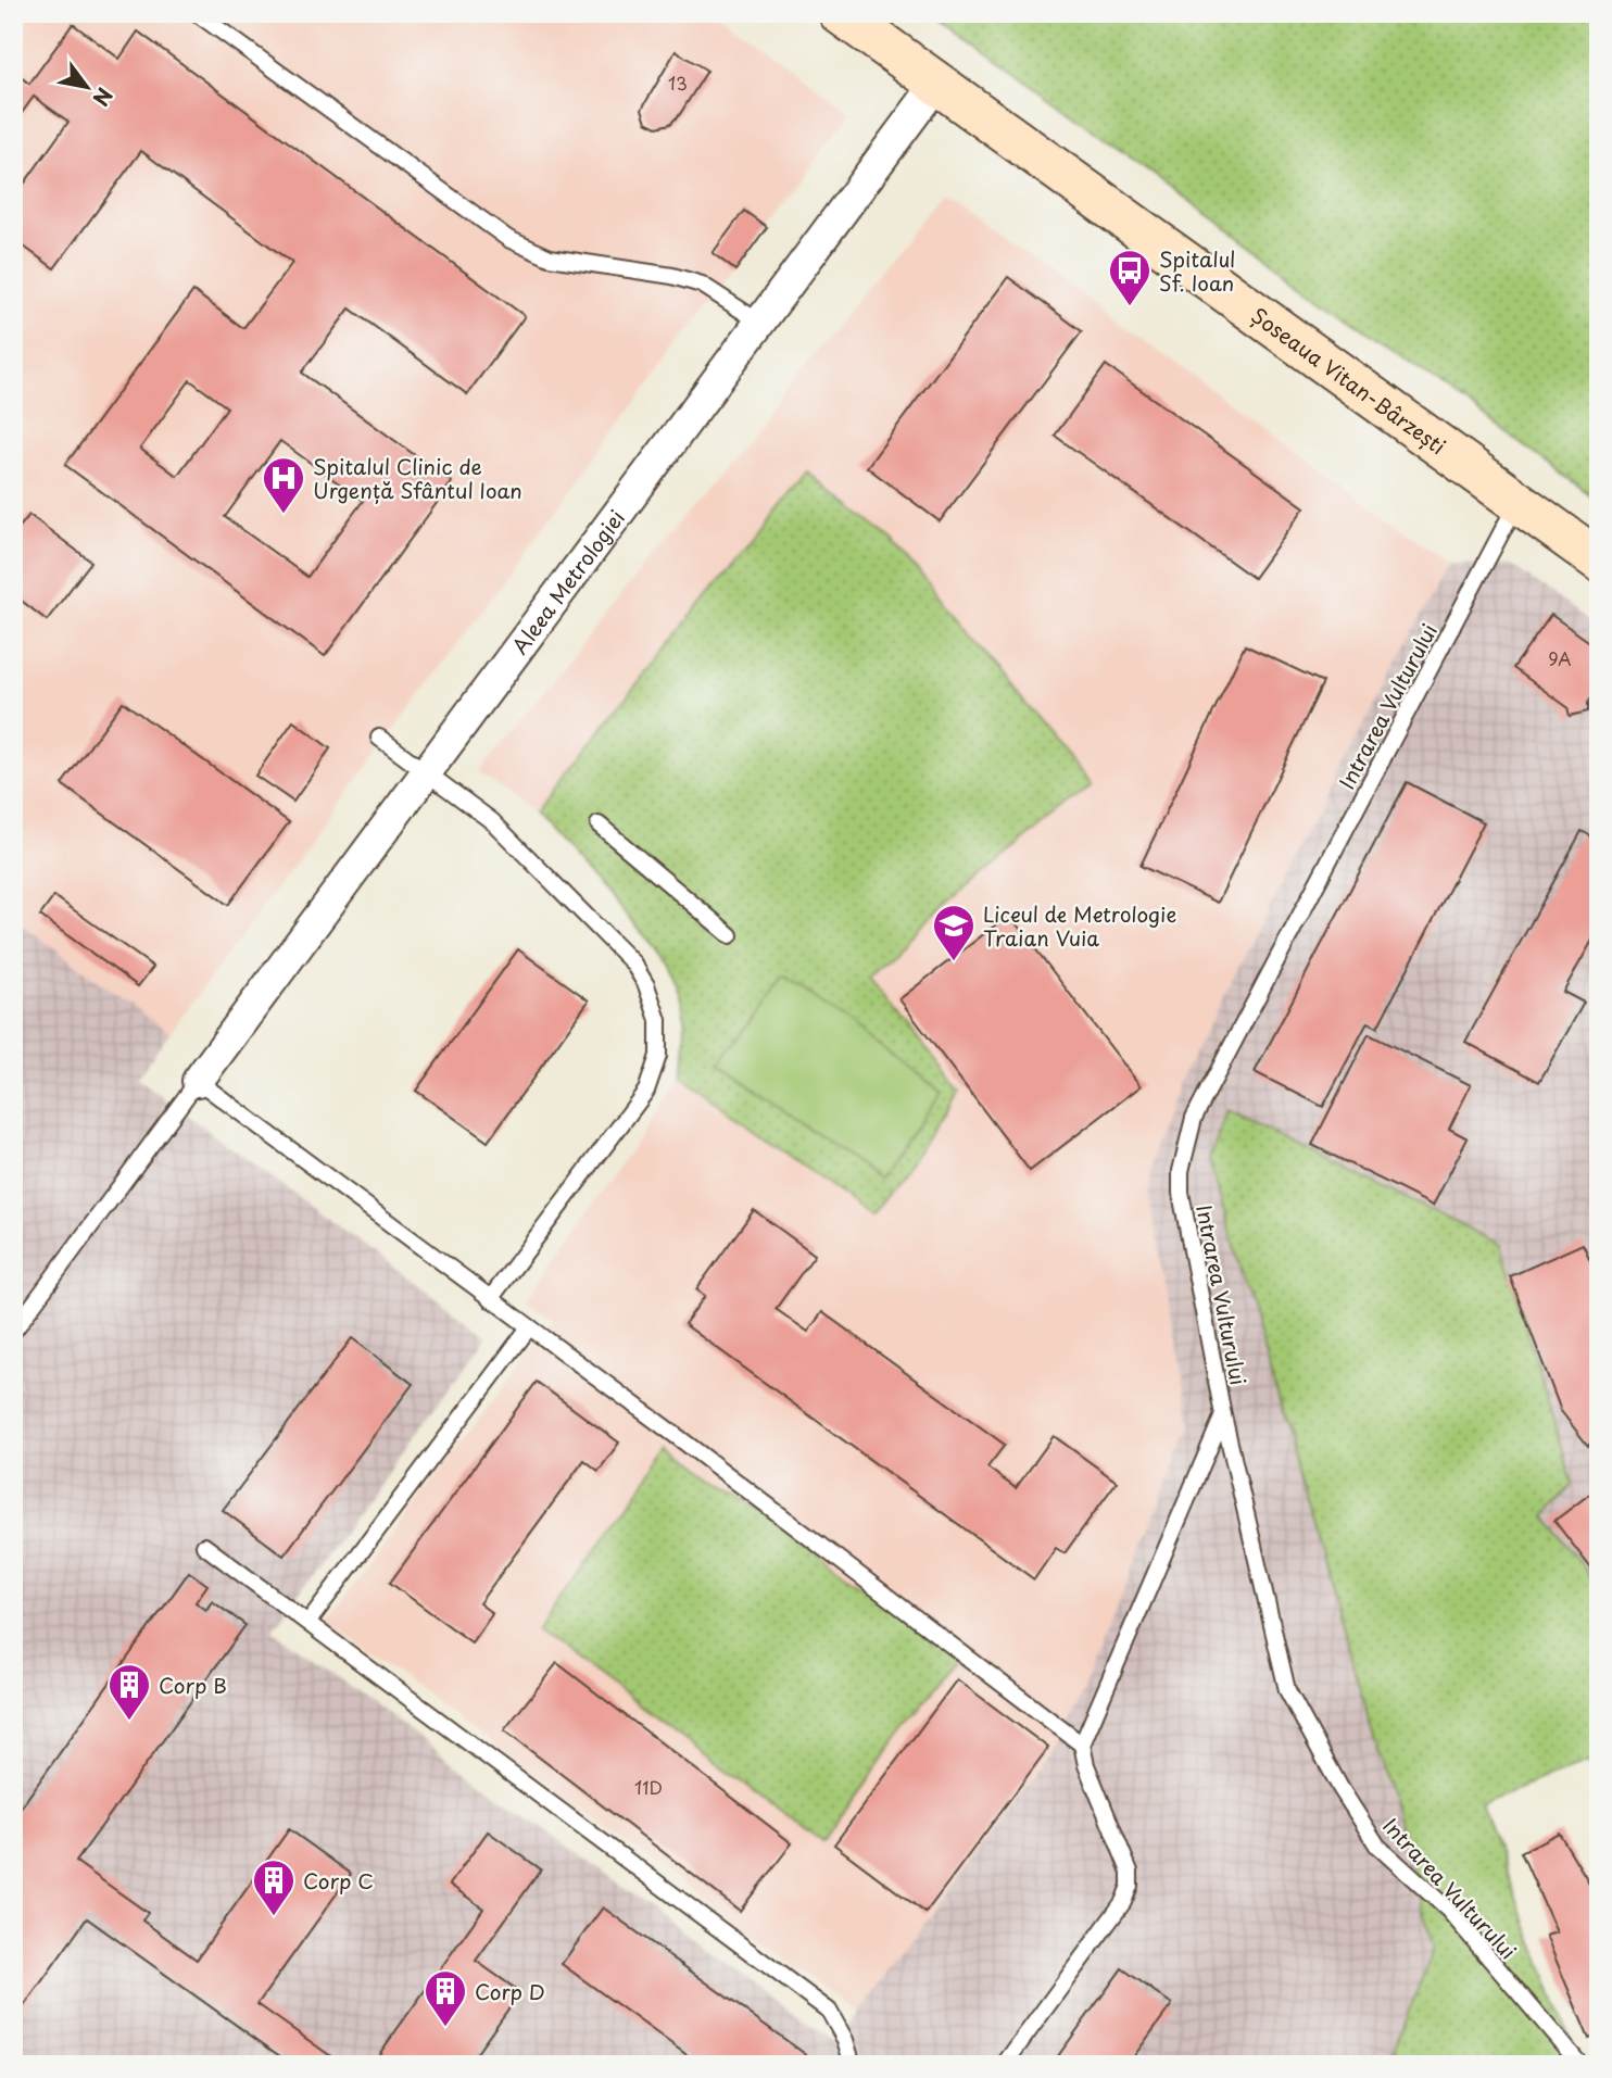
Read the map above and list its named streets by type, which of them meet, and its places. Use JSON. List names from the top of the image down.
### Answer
{
  "streets": {
    "main road": ["Șoseaua Vitan-Bârzești"],
    "street": ["Aleea Metrologiei"],
    "lane": ["Intrarea Vulturului"]
  },
  "crossings": [
    ["Șoseaua Vitan-Bârzești", "Aleea Metrologiei"],
    ["Șoseaua Vitan-Bârzești", "Intrarea Vulturului"]
  ],
  "places": {
    "bus stop": ["Spitalul Sf. Ioan"],
    "hospital": ["Spitalul Clinic de Urgență Sfântul Ioan"],
    "school or university": ["Liceul de Metrologie Traian Vuia"],
    "building": ["Corp B", "Corp C", "Corp D"]
  },
  "house_numbers": ["13", "9A", "11D"],
  "north": "bottom right"
}
